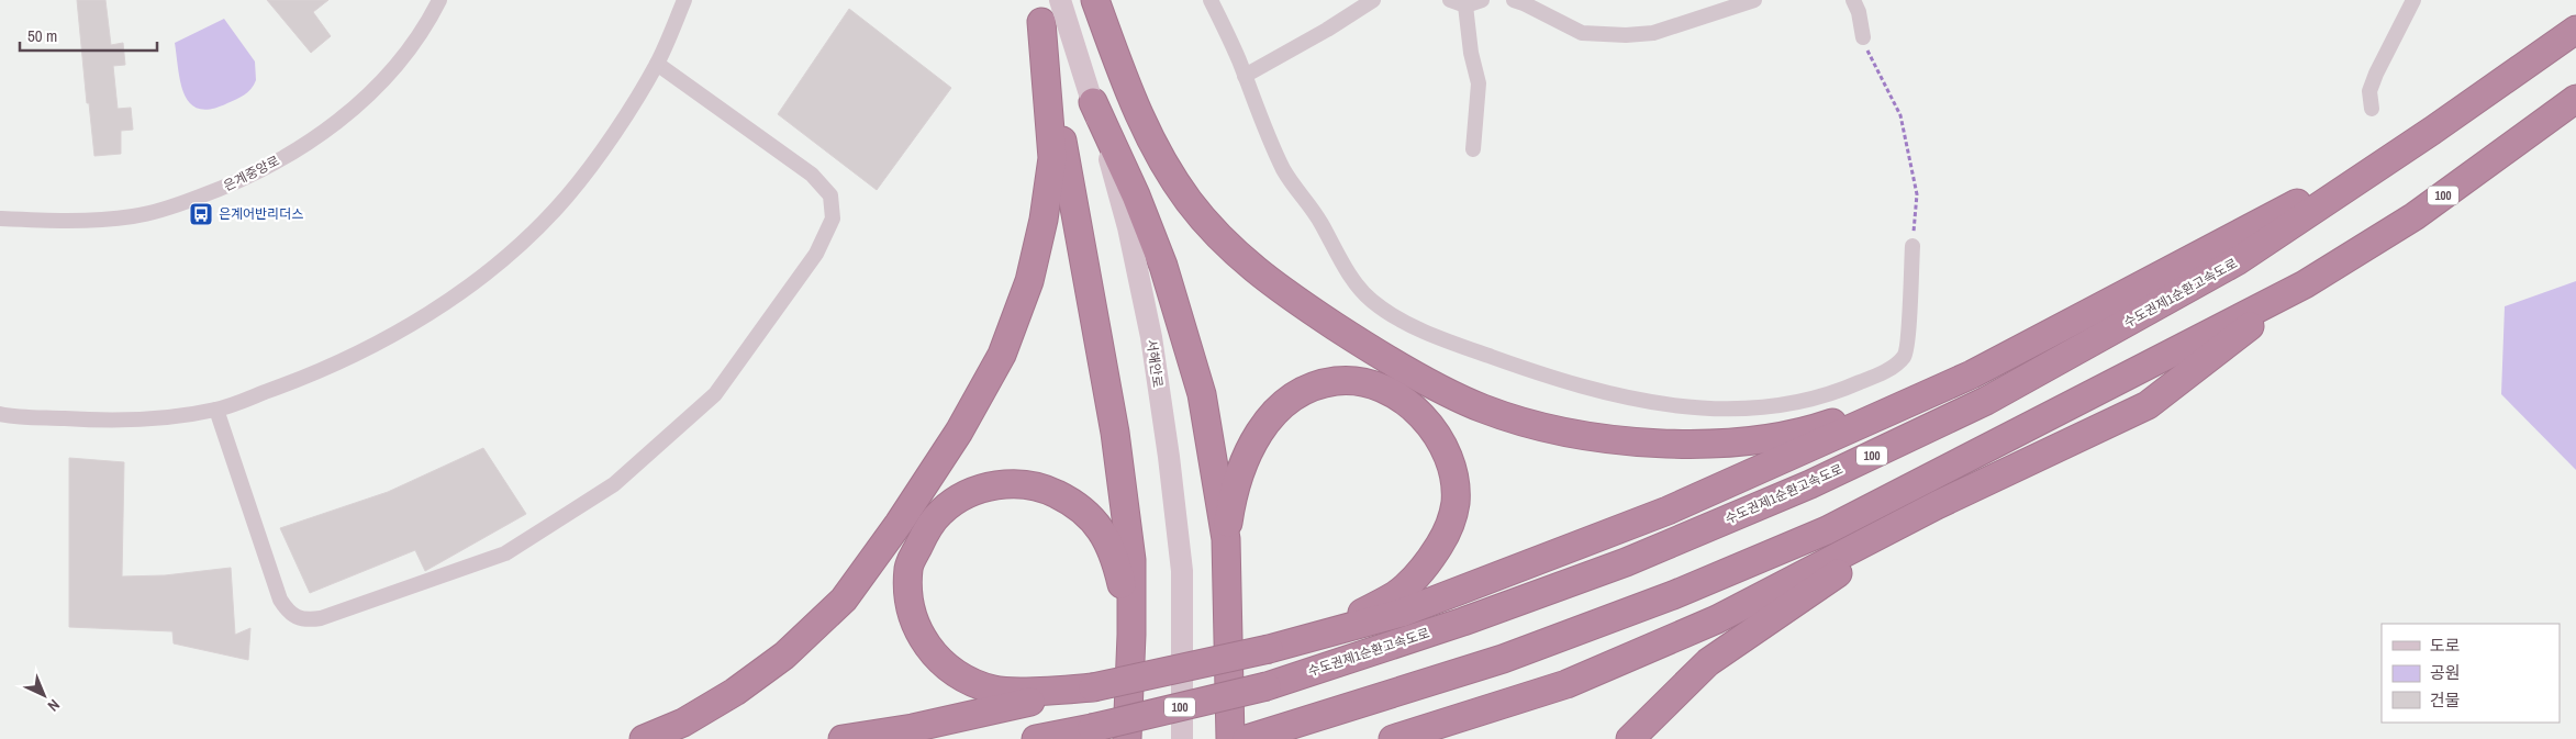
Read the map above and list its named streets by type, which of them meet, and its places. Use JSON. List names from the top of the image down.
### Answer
{
  "streets": {
    "highway": ["100", "수도권제1순환고속도로"],
    "main road": ["서해안로"],
    "street": ["은계중앙로"]
  },
  "places": {
    "bus stop": ["은계어반리더스"]
  },
  "legend": ["도로", "공원", "건물"],
  "scale_bar": "50 m",
  "north": "bottom right"
}
